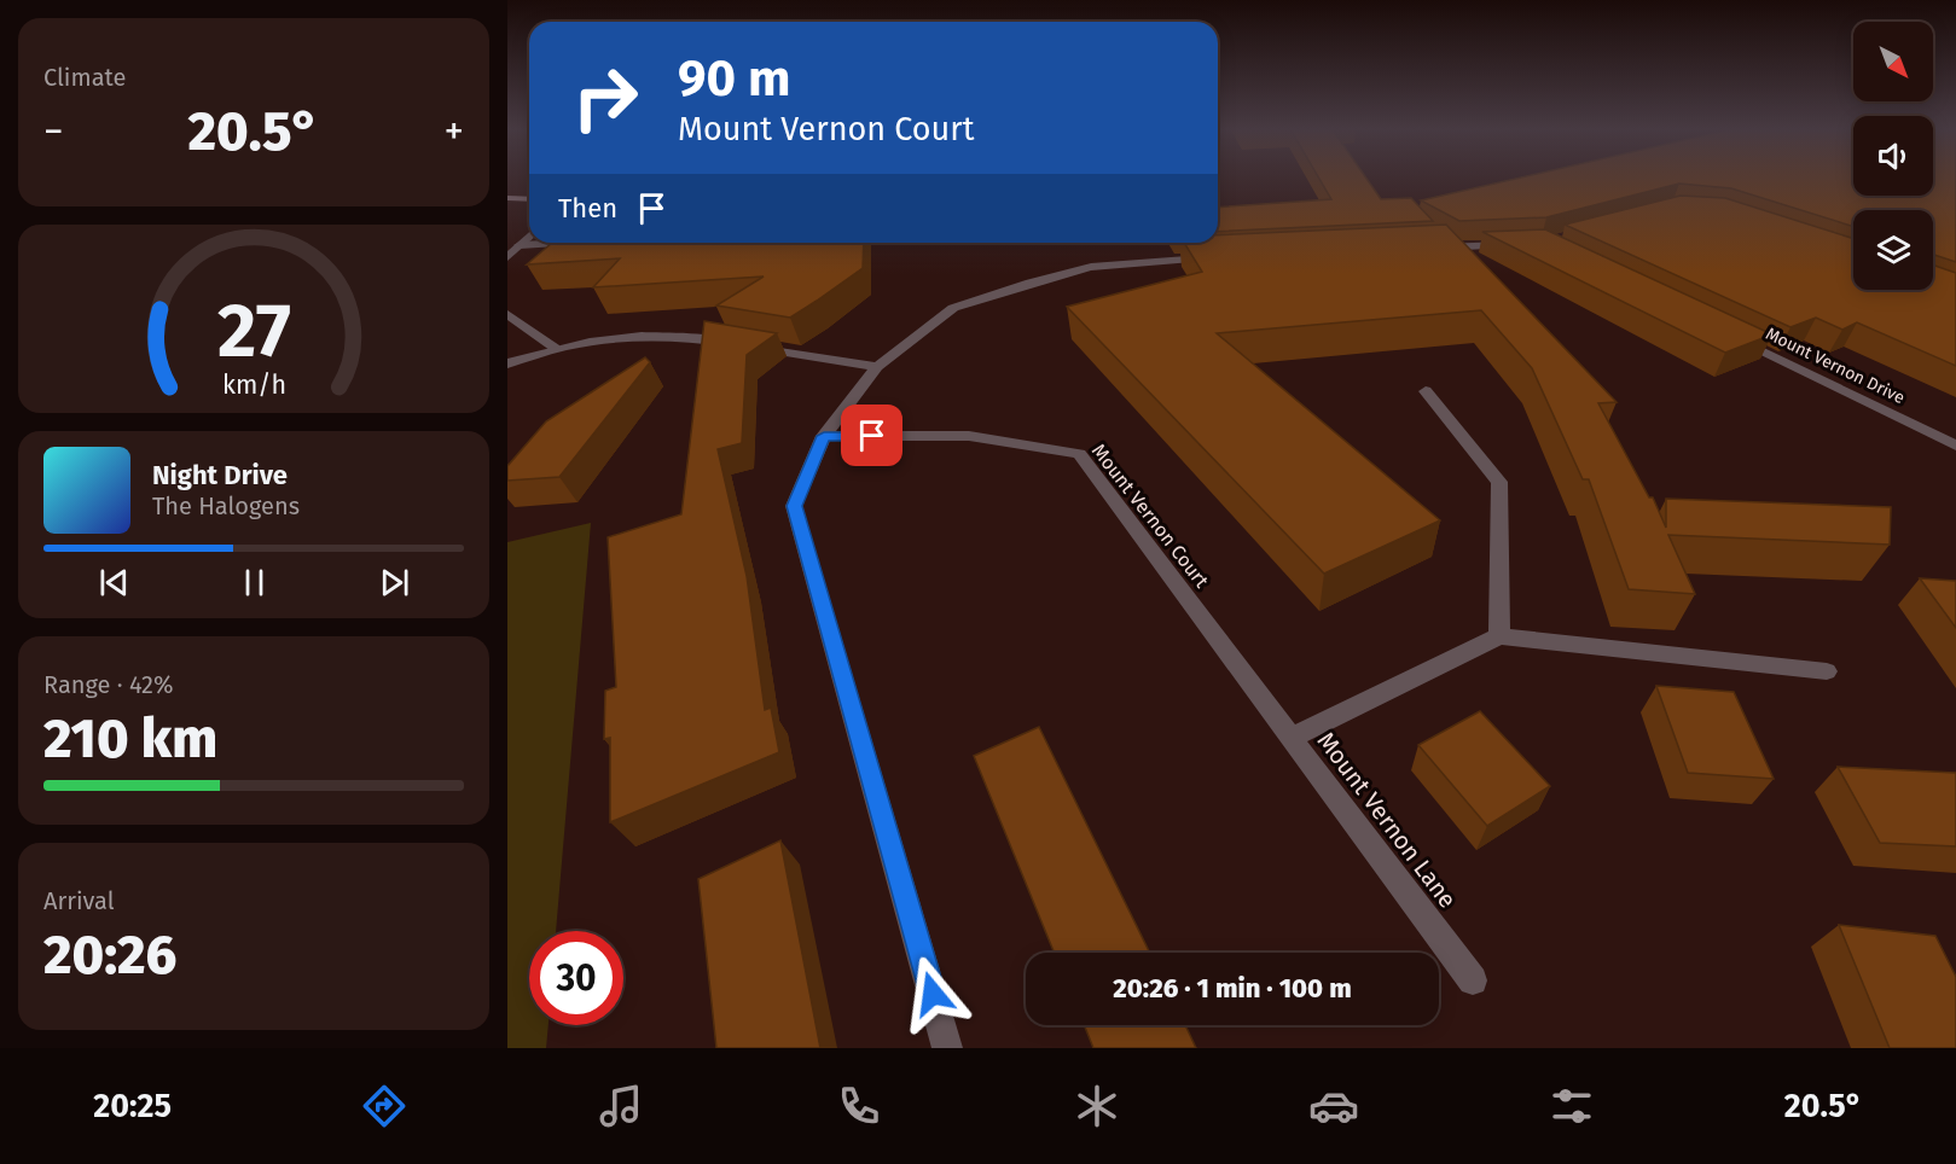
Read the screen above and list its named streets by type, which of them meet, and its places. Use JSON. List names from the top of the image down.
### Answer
{
  "streets": {
    "street": ["Mount Vernon Drive", "Mount Vernon Court", "Mount Vernon Lane"]
  },
  "crossings": [
    ["Mount Vernon Court", "Mount Vernon Lane"]
  ],
  "north": "bottom right",
  "page": {
    "tile": [
      "Climate",
      ["Range · 42%", "210 km"],
      ["Arrival", "20:26"]
    ],
    "turn": ["90 m", "Mount Vernon Court"],
    "heat": ["−", "20.5°", "+"],
    "then": "Then",
    "song": ["Night Drive", "The Halogens"],
    "limit": "30",
    "trip": "20:26 · 1 min · 100 m",
    "tabs": ["20:25", "20.5°"],
    "gauge": ["27", "km/h"]
  }
}
